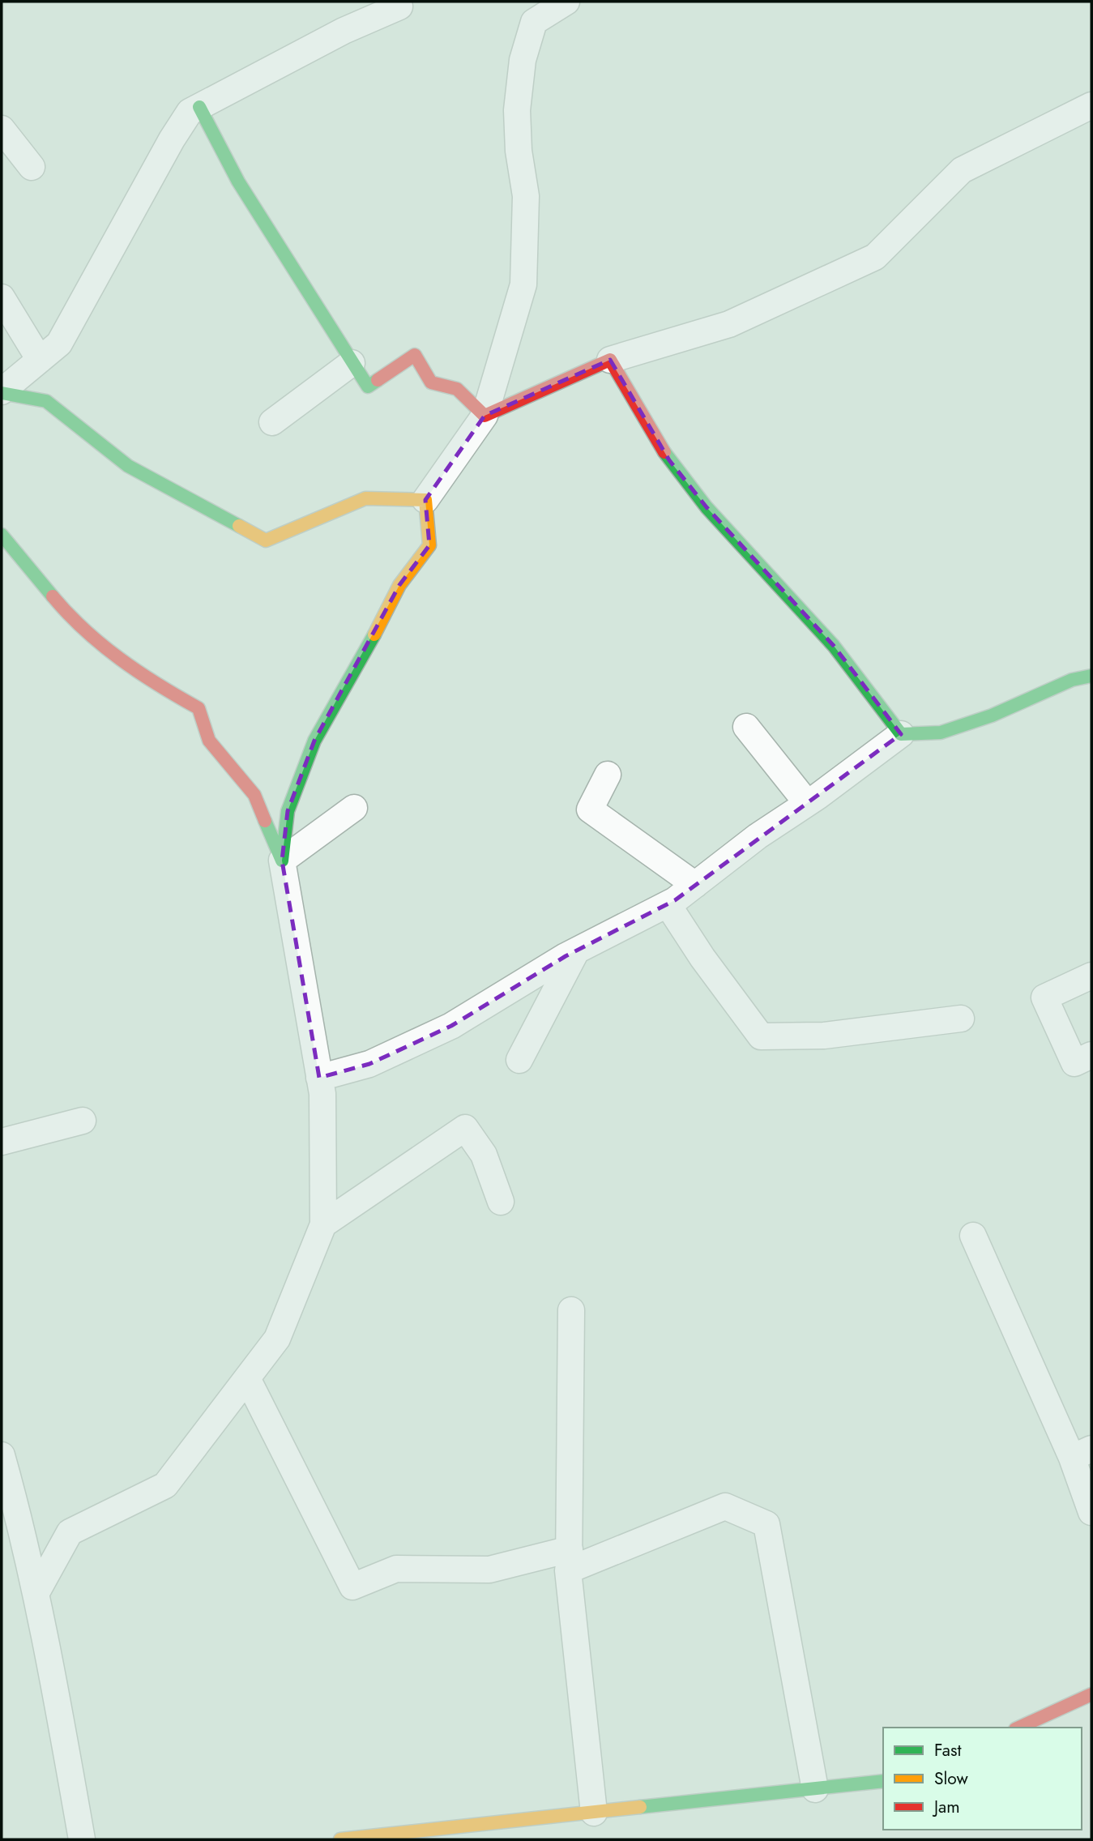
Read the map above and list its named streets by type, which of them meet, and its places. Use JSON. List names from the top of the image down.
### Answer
{
  "legend": ["Fast", "Slow", "Jam"]
}
